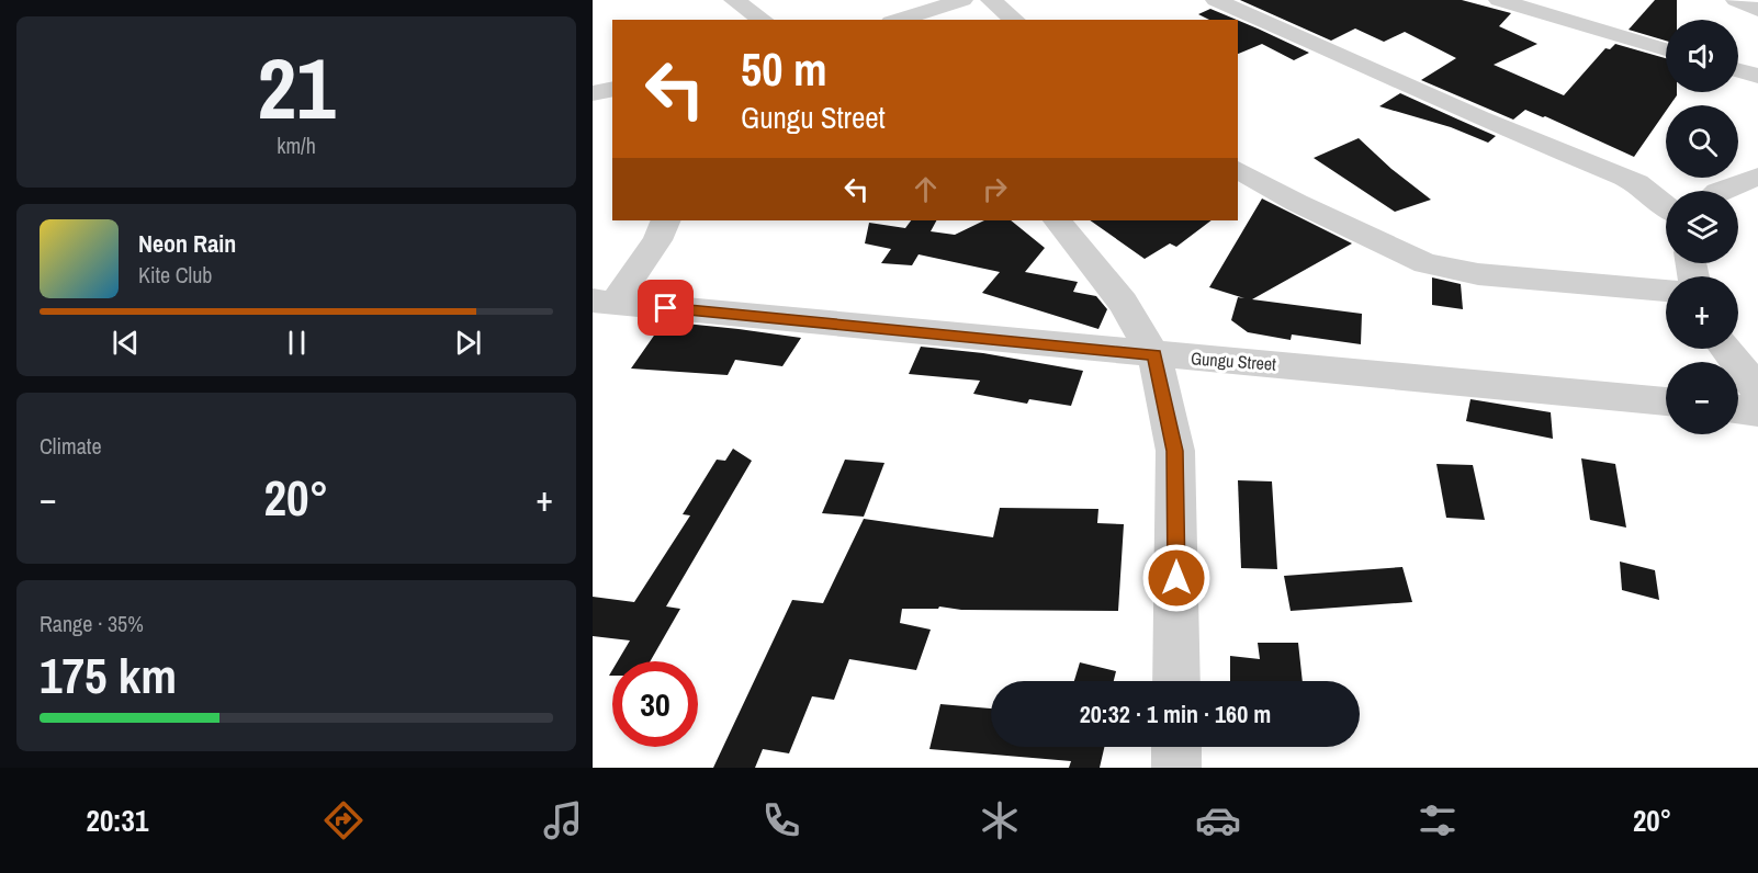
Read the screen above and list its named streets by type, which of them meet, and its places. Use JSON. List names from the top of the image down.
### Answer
{
  "streets": {
    "street": ["Gungu Street"]
  },
  "page": {
    "tile": [
      ["21", "km/h"],
      "Climate",
      ["Range · 35%", "175 km"]
    ],
    "map_buttons": ["+", "−"],
    "turn": ["50 m", "Gungu Street"],
    "song": ["Neon Rain", "Kite Club"],
    "heat": ["−", "20°", "+"],
    "limit": "30",
    "trip": "20:32 · 1 min · 160 m",
    "tabs": ["20:31", "20°"]
  }
}
